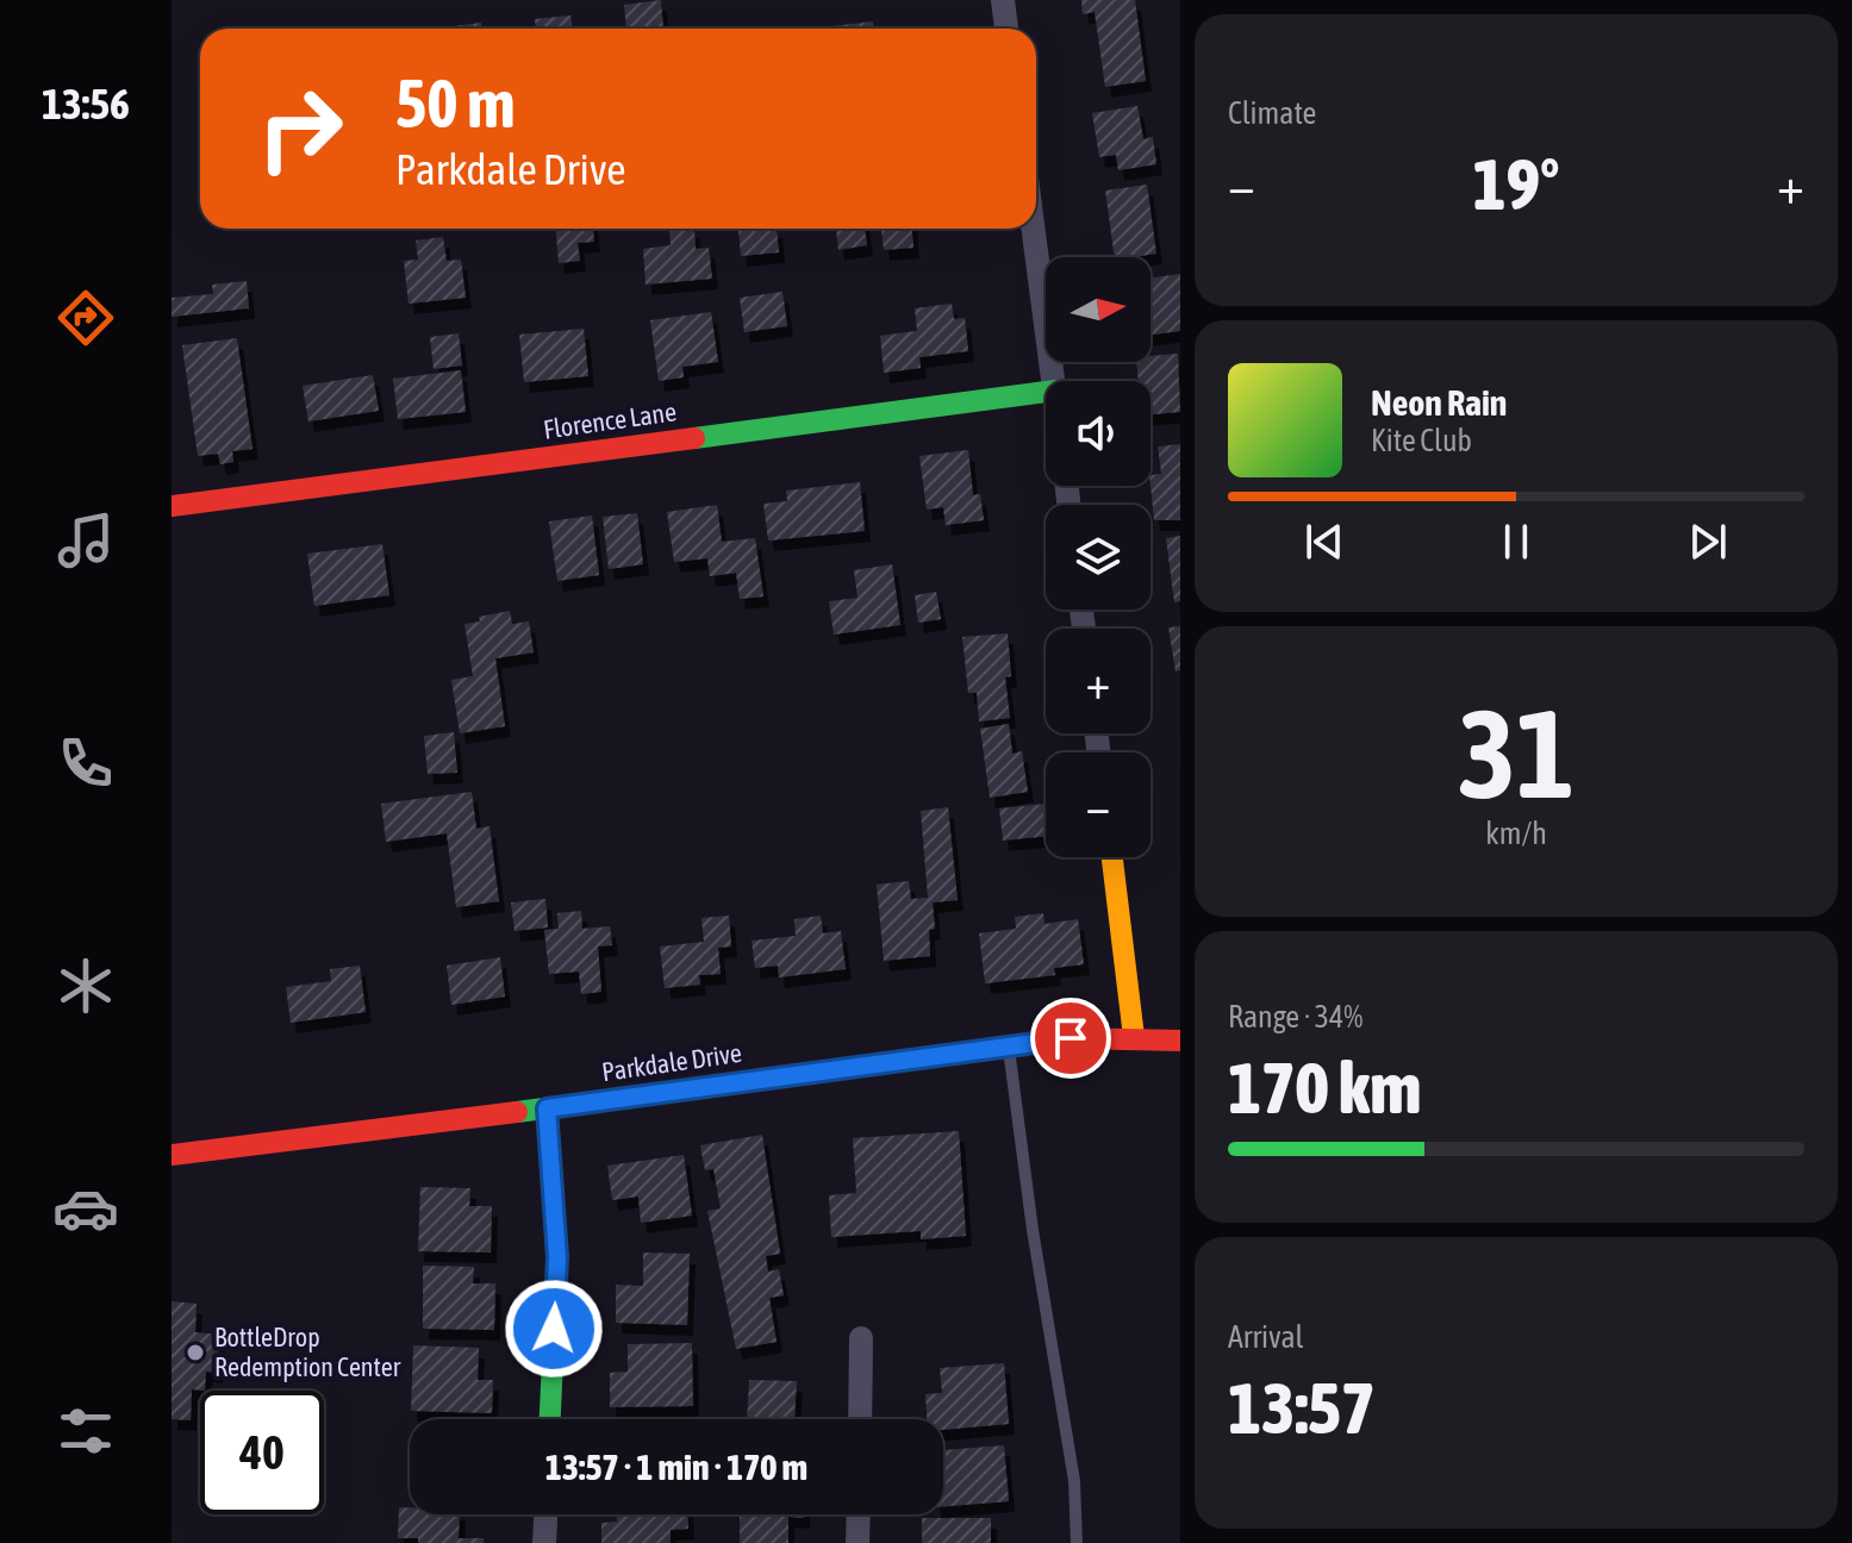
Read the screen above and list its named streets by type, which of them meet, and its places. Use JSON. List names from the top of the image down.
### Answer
{
  "streets": {
    "street": ["Florence Lane", "Parkdale Drive"]
  },
  "places": ["BottleDrop Redemption Center"],
  "north": "right",
  "page": {
    "tabs": "13:56",
    "tile": [
      "Climate",
      ["31", "km/h"],
      ["Range · 34%", "170 km"],
      ["Arrival", "13:57"]
    ],
    "turn": ["50 m", "Parkdale Drive"],
    "heat": ["−", "19°", "+"],
    "map_buttons": ["+", "−"],
    "song": ["Neon Rain", "Kite Club"],
    "limit": "40",
    "trip": "13:57 · 1 min · 170 m"
  }
}
